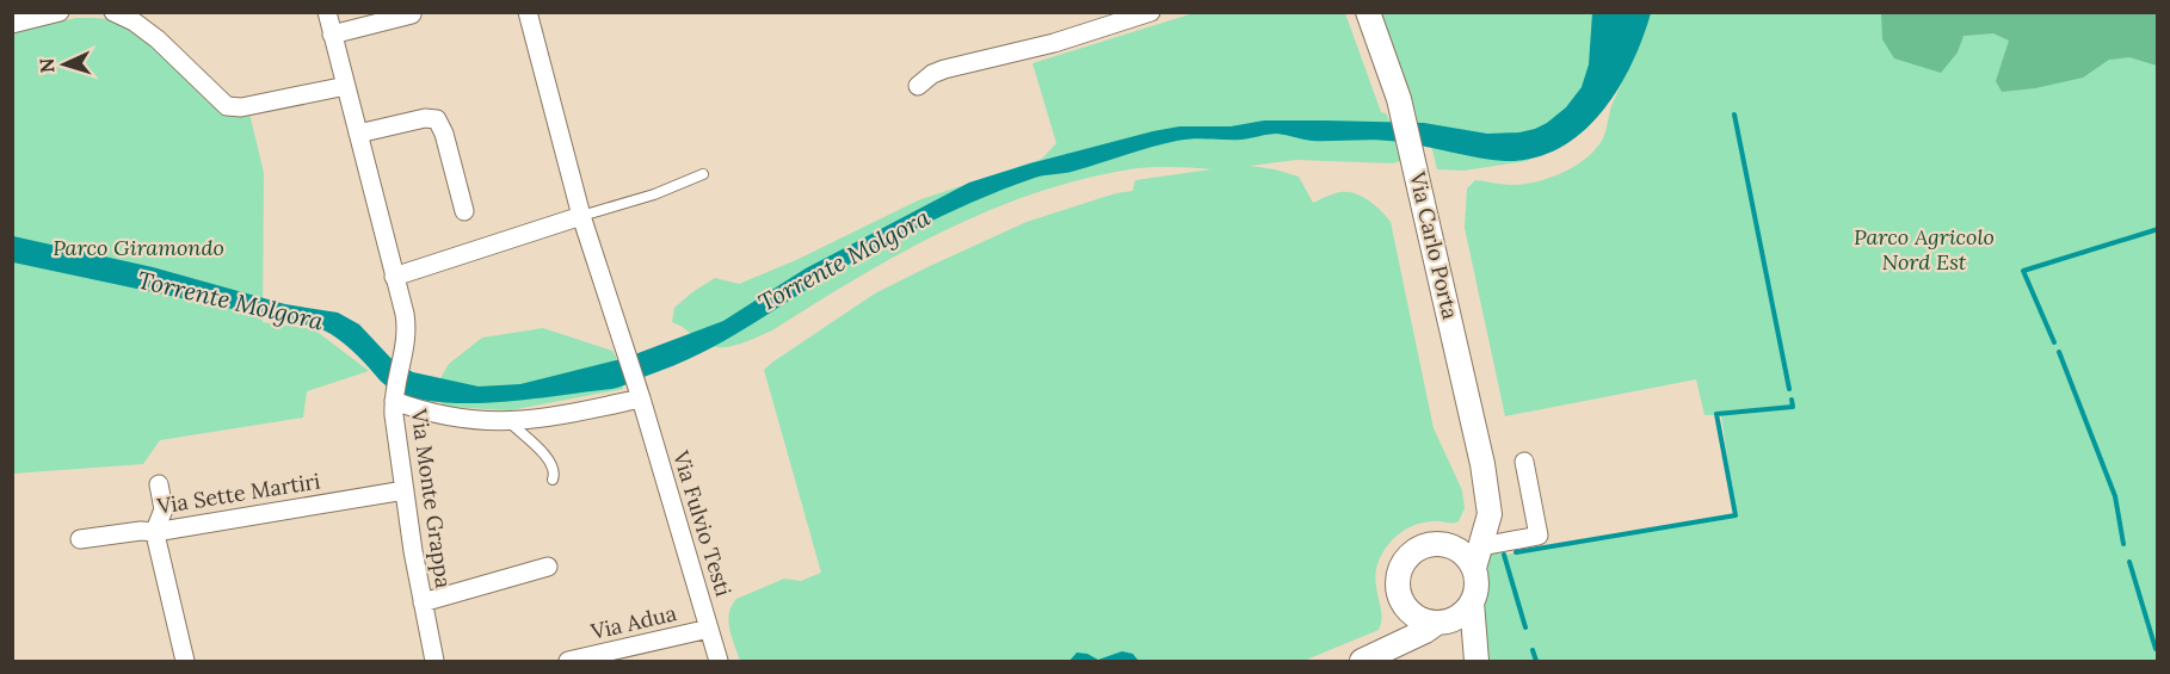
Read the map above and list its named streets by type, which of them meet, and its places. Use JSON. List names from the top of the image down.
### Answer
{
  "streets": {
    "street": [
      "Via Carlo Porta",
      "Via Sette Martiri",
      "Via Monte Grappa",
      "Via Fulvio Testi",
      "Via Adua"
    ]
  },
  "crossings": [
    ["Via Sette Martiri", "Via Monte Grappa"],
    ["Via Fulvio Testi", "Via Adua"]
  ],
  "water": ["Torrente Molgora"],
  "parks": ["Parco Agricolo Nord Est", "Parco Giramondo"],
  "north": "left"
}
